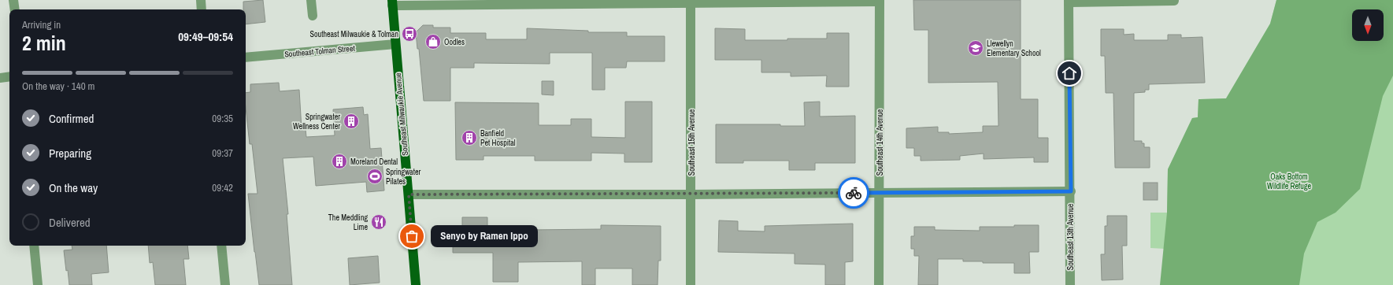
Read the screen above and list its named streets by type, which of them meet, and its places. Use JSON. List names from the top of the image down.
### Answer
{
  "streets": {
    "main road": ["Southeast Milwaukie Avenue"],
    "street": [
      "Southeast Tolman Street",
      "Southeast 15th Avenue",
      "Southeast 14th Avenue",
      "Southeast 13th Avenue"
    ]
  },
  "crossings": [
    ["Southeast Tolman Street", "Southeast Milwaukie Avenue"]
  ],
  "parks": ["Oaks Bottom Wildlife Refuge"],
  "places": {
    "bus stop": ["Southeast Milwaukie & Tolman"],
    "shop": ["Oodles"],
    "school or university": ["Llewellyn Elementary School"],
    "building": ["Springwater Wellness Center", "Banfield Pet Hospital", "Moreland Dental"],
    "sports": ["Springwater Pilates"],
    "restaurant": ["The Meddling Lime"],
    "other": ["Senyo by Ramen Ippo"]
  },
  "north": "bottom",
  "page": {
    "heading": ["2 min", "Arriving in", "09:49–09:54"],
    "bar": "On the way · 140 m",
    "list": [
      ["Confirmed", "09:35"],
      ["Preparing", "09:37"],
      ["On the way", "09:42"],
      "Delivered"
    ],
    "bubble": "Senyo by Ramen Ippo"
  }
}
